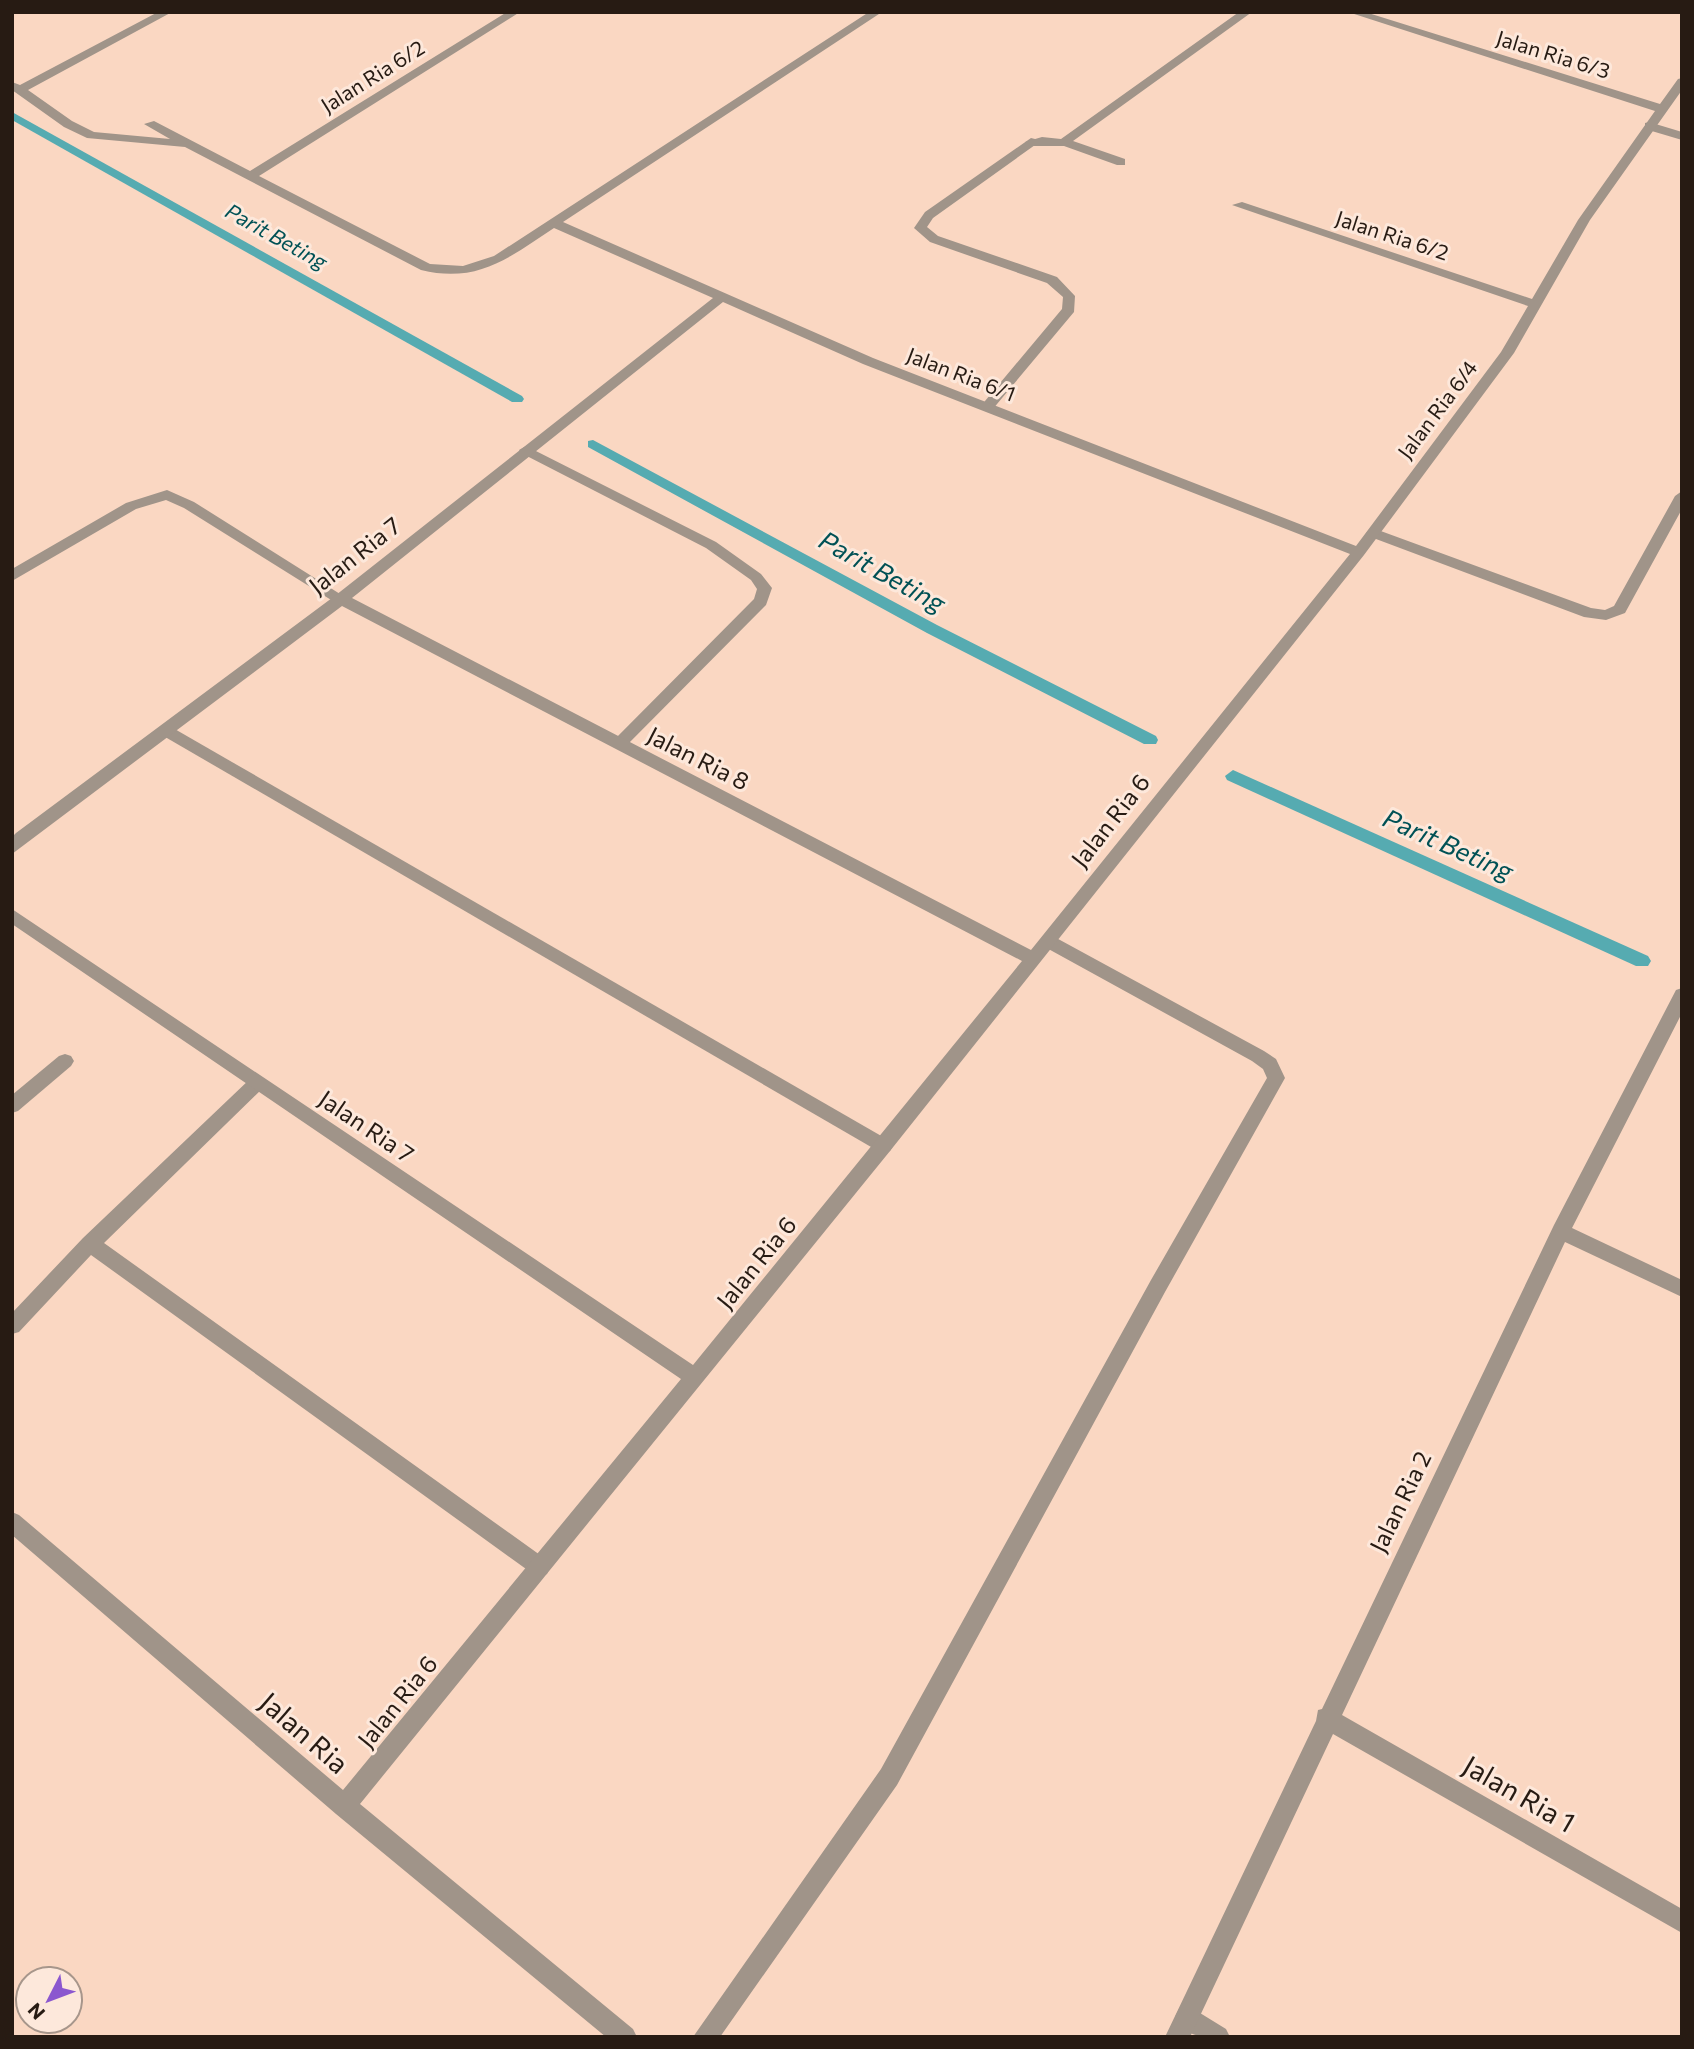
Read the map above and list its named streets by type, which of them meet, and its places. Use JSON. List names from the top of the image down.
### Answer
{
  "streets": {
    "street": [
      "Jalan Ria 6/3",
      "Jalan Ria 6/2",
      "Jalan Ria 6/1",
      "Jalan Ria 6/4",
      "Jalan Ria 7",
      "Jalan Ria 8",
      "Jalan Ria 6",
      "Jalan Ria 2",
      "Jalan Ria",
      "Jalan Ria 1"
    ]
  },
  "crossings": [
    ["Jalan Ria 6/3", "Jalan Ria 6/4"],
    ["Jalan Ria 6/2", "Jalan Ria 6/4"],
    ["Jalan Ria 6/1", "Jalan Ria 6/4"],
    ["Jalan Ria 6/1", "Jalan Ria 7"],
    ["Jalan Ria 6/4", "Jalan Ria 6"],
    ["Jalan Ria 7", "Jalan Ria 8"],
    ["Jalan Ria 7", "Jalan Ria 6"],
    ["Jalan Ria 8", "Jalan Ria 6"],
    ["Jalan Ria 6", "Jalan Ria"],
    ["Jalan Ria 2", "Jalan Ria 1"]
  ],
  "water": ["Parit Beting"],
  "north": "bottom left"
}
